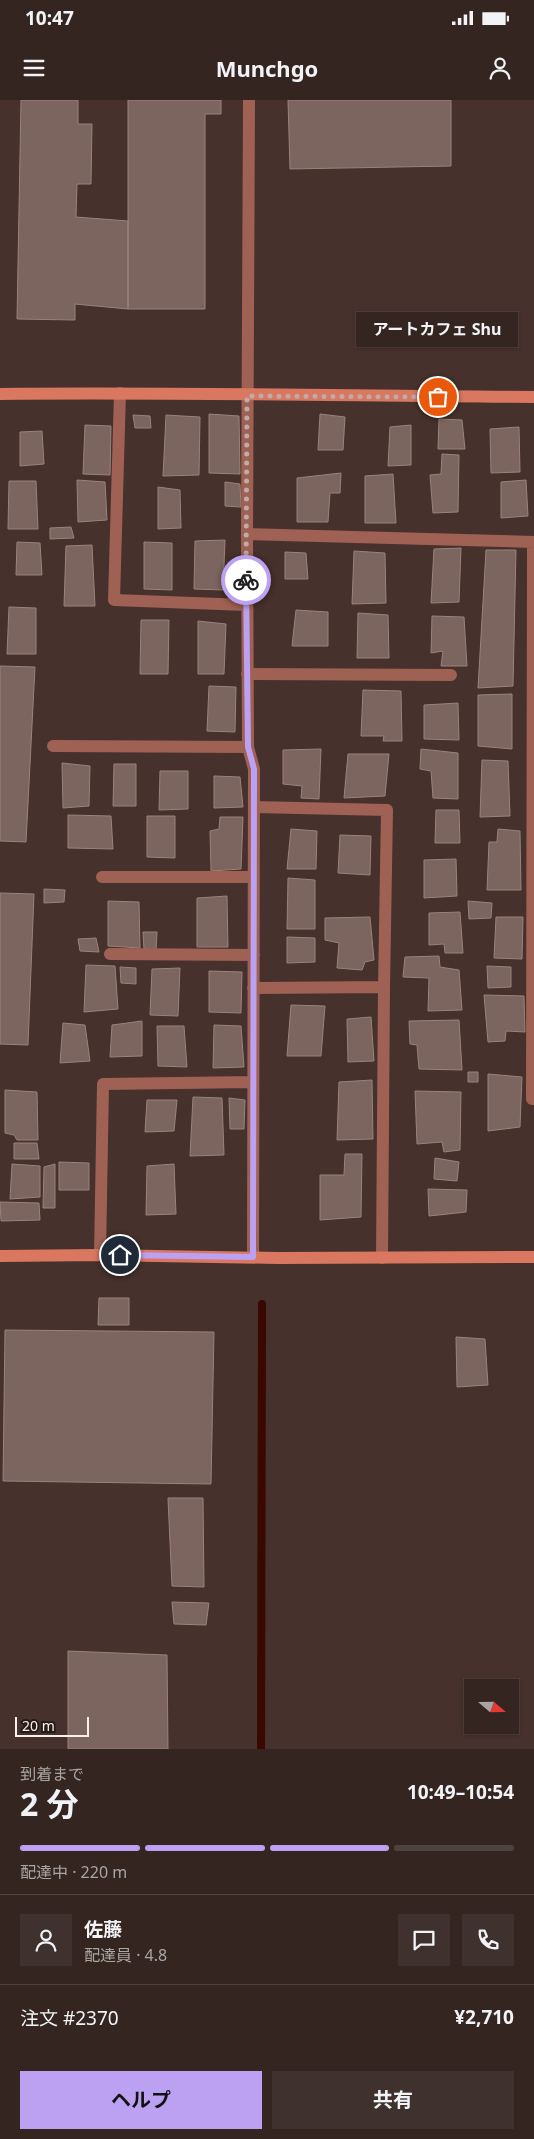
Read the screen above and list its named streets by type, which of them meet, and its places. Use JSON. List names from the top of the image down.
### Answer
{
  "places": ["アートカフェ Shu"],
  "scale_bar": "20 m",
  "north": "right",
  "page": {
    "status": "10:47",
    "header": "Munchgo",
    "bubble": "アートカフェ Shu",
    "scale": "20 m",
    "heading": ["2 分", "到着まで", "10:49–10:54"],
    "panel": [
      "佐藤",
      "配達員 · 4.8",
      "注文 #2370",
      "¥2,710"
    ],
    "bar": "配達中 · 220 m",
    "buttons": ["ヘルプ", "共有"]
  }
}
